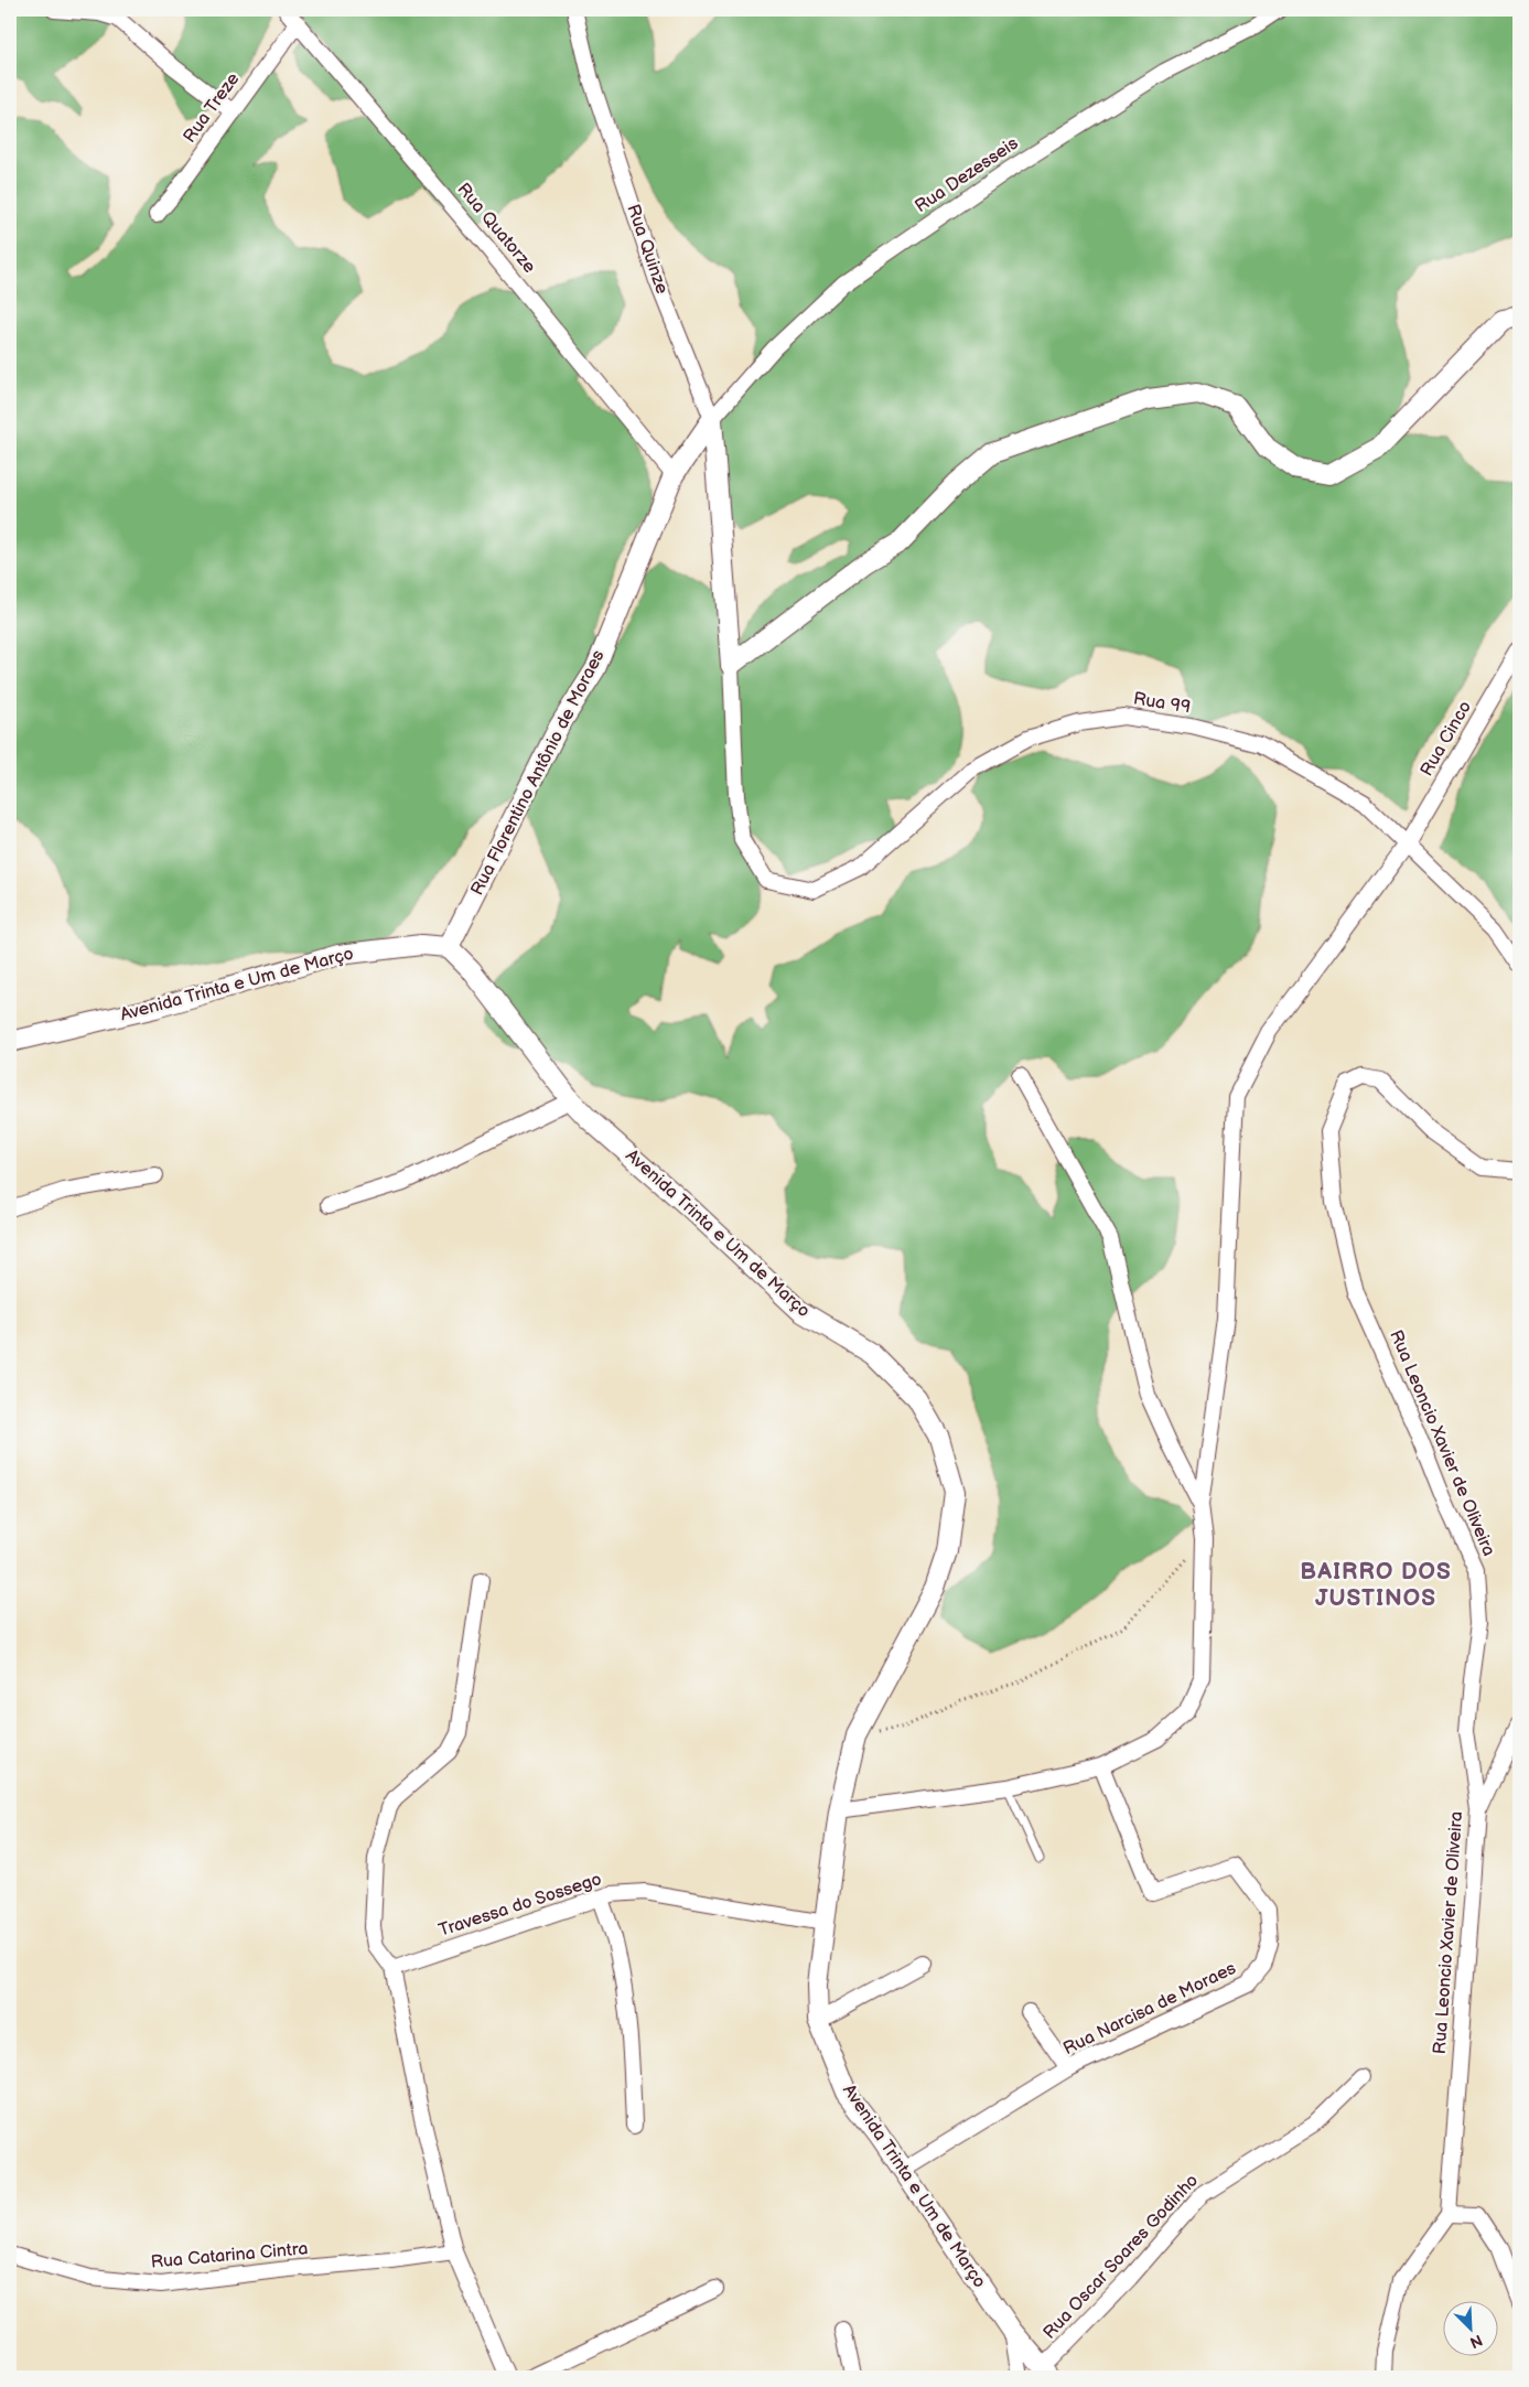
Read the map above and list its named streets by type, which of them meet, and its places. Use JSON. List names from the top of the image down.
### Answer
{
  "streets": {
    "street": [
      "Rua Treze",
      "Rua Dezesseis",
      "Rua Quatorze",
      "Rua Quinze",
      "Rua 99",
      "Rua Cinco",
      "Rua Florentino Antônio de Moraes",
      "Avenida Trinta e Um de Março",
      "Rua Leoncio Xavier de Oliveira",
      "Travessa do Sossego",
      "Rua Narcisa de Moraes",
      "Rua Catarina Cintra",
      "Rua Oscar Soares Godinho"
    ]
  },
  "crossings": [
    ["Rua Treze", "Rua Quatorze"],
    ["Rua Dezesseis", "Rua Quinze"],
    ["Rua Quatorze", "Rua Florentino Antônio de Moraes"],
    ["Rua 99", "Rua Cinco"],
    ["Rua Florentino Antônio de Moraes", "Avenida Trinta e Um de Março"],
    ["Avenida Trinta e Um de Março", "Travessa do Sossego"],
    ["Avenida Trinta e Um de Março", "Rua Narcisa de Moraes"],
    ["Avenida Trinta e Um de Março", "Rua Oscar Soares Godinho"]
  ],
  "districts": ["BAIRRO DOS JUSTINOS"],
  "north": "bottom right"
}
